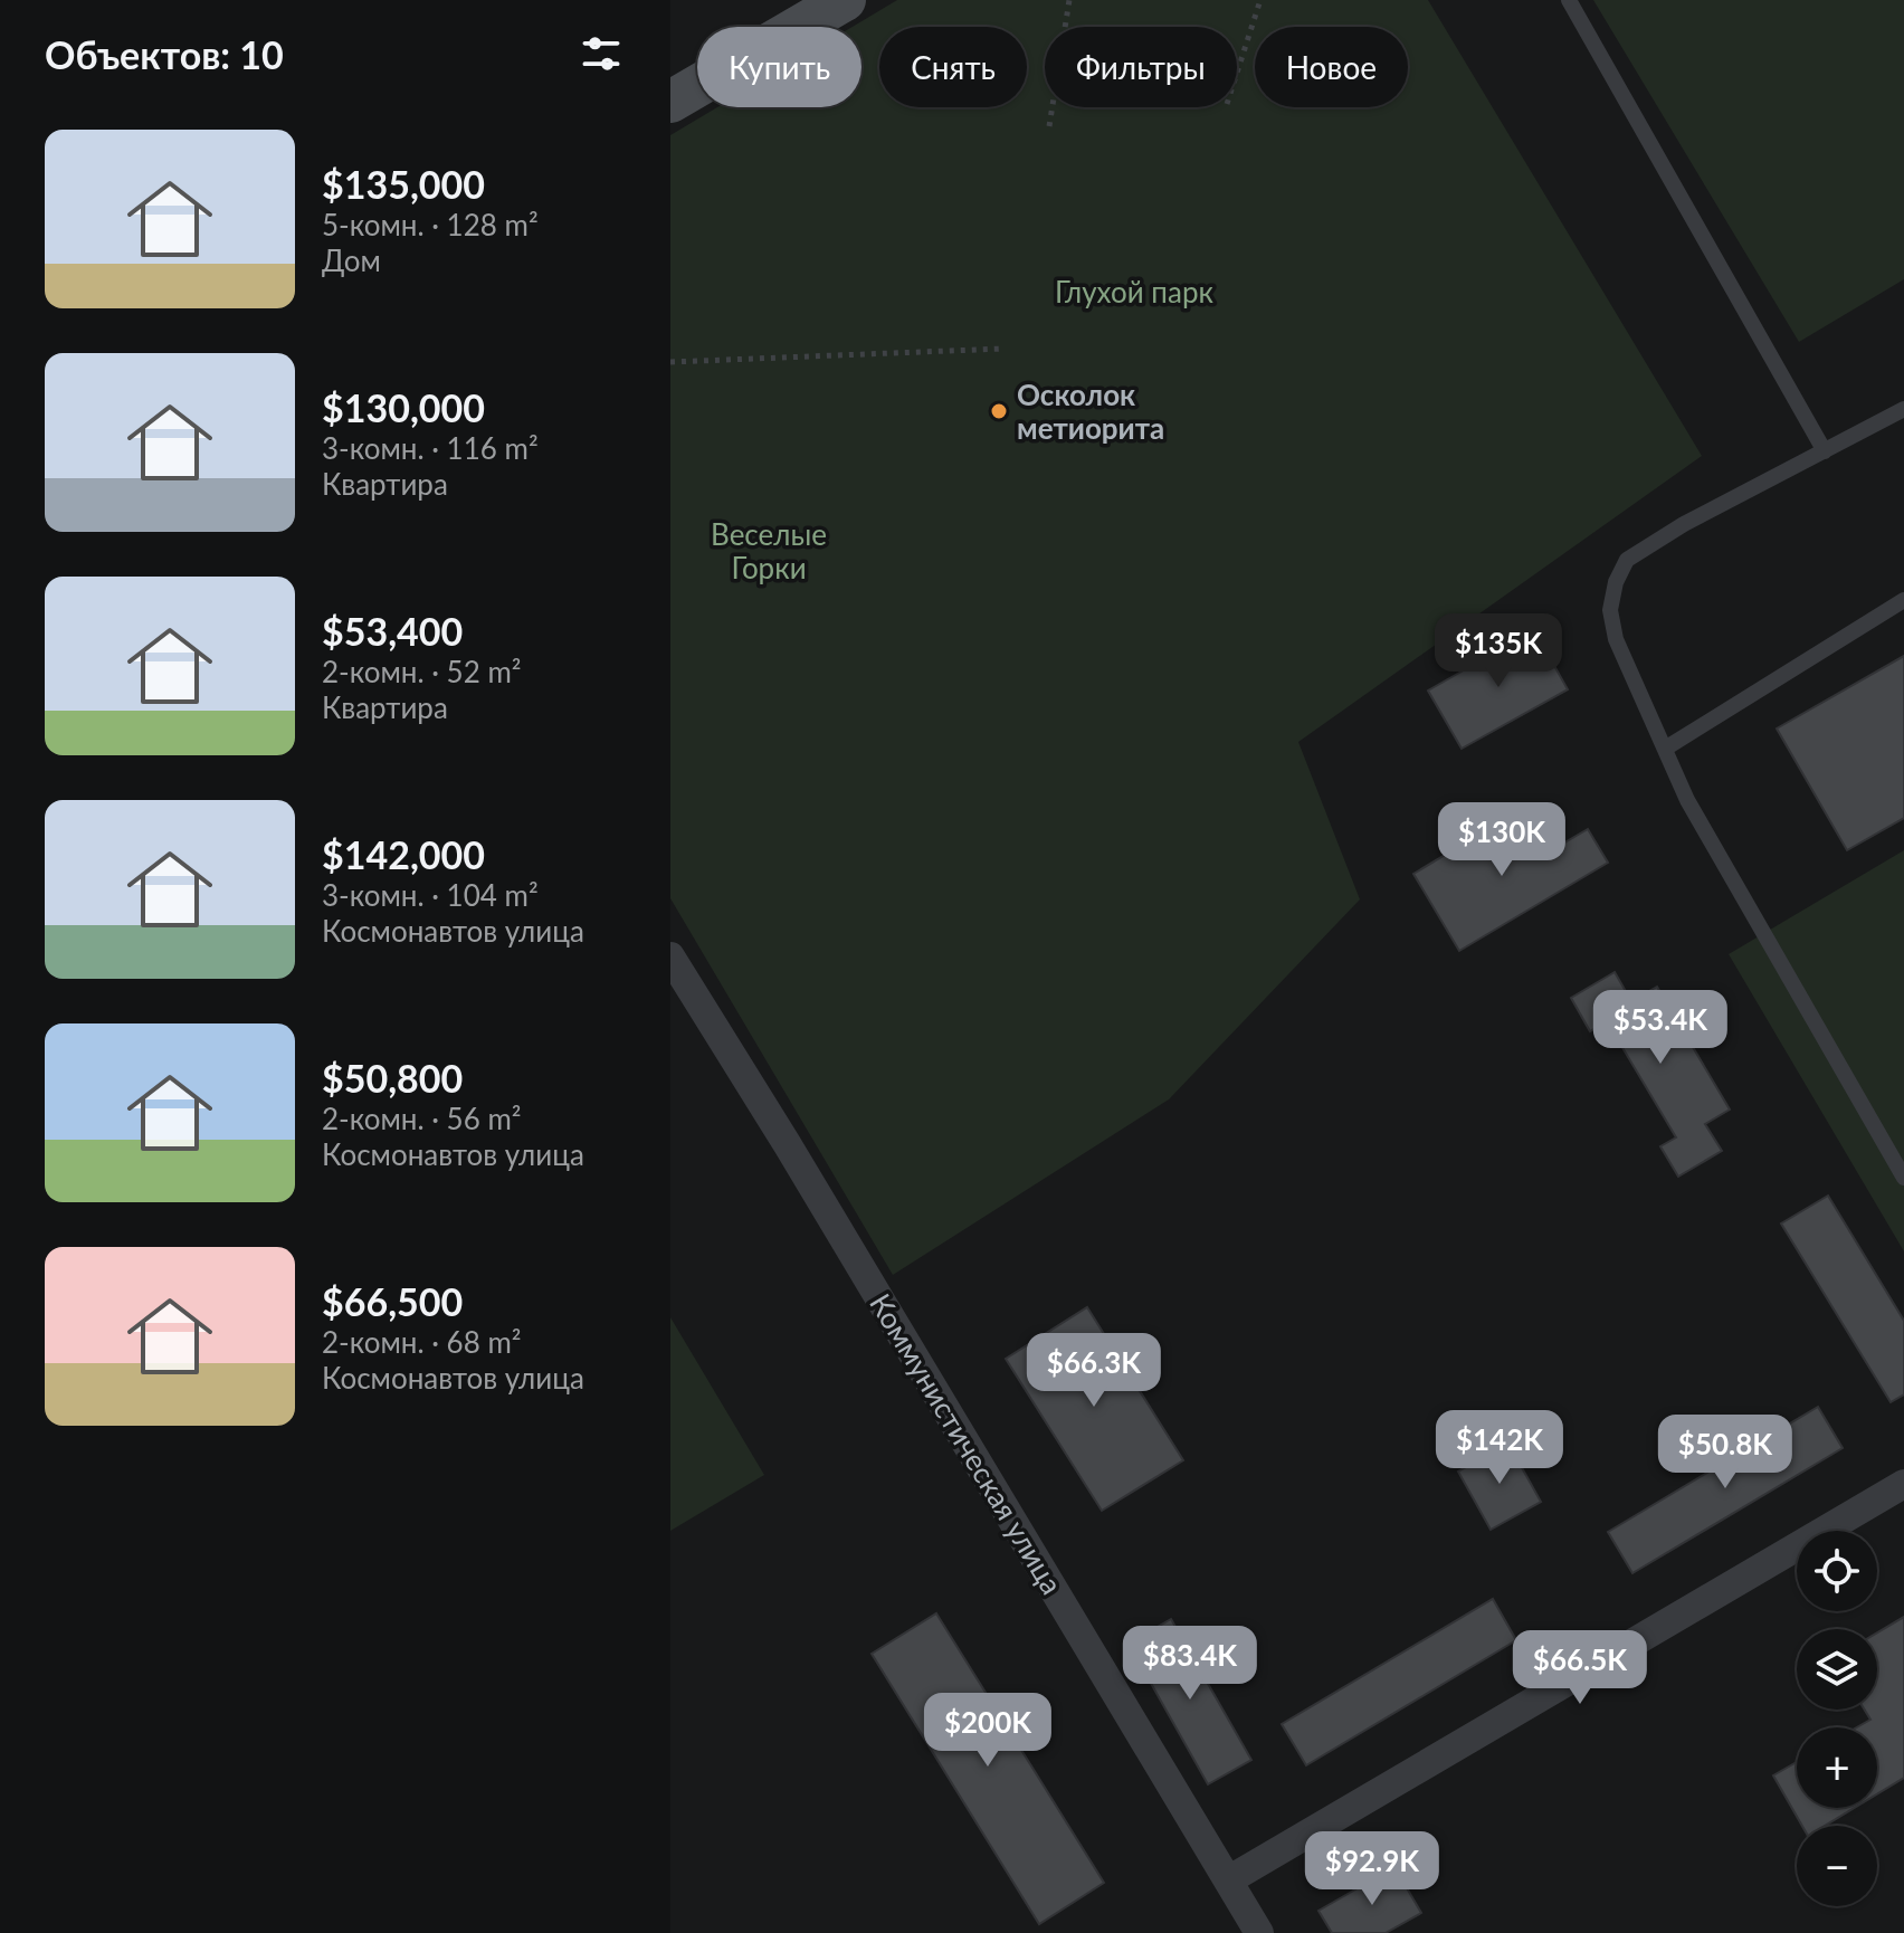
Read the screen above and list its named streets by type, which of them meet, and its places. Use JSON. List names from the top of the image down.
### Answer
{
  "streets": {
    "street": ["Коммунистическая улица"]
  },
  "parks": ["Глухой парк", "Веселые Горки"],
  "places": ["Осколок метиорита"],
  "page": {
    "heading": "Объектов: 10",
    "chip": [
      "Купить",
      "Снять",
      "Фильтры",
      "Новое"
    ],
    "list": [
      {
        "name": "$135,000",
        "note": "5-комн. · 128 m² · Дом"
      },
      {
        "name": "$130,000",
        "note": "3-комн. · 116 m² · Квартира"
      },
      {
        "name": "$53,400",
        "note": "2-комн. · 52 m² · Квартира"
      },
      {
        "name": "$142,000",
        "note": "3-комн. · 104 m² · Космонавтов улица"
      },
      {
        "name": "$50,800",
        "note": "2-комн. · 56 m² · Космонавтов улица"
      },
      {
        "name": "$66,500",
        "note": "2-комн. · 68 m² · Космонавтов улица"
      }
    ],
    "price": [
      "$135K",
      "$130K",
      "$53.4K",
      "$66.3K",
      "$142K",
      "$50.8K",
      "$83.4K",
      "$66.5K",
      "$200K",
      "$92.9K"
    ],
    "map_buttons": ["+", "−"]
  }
}
